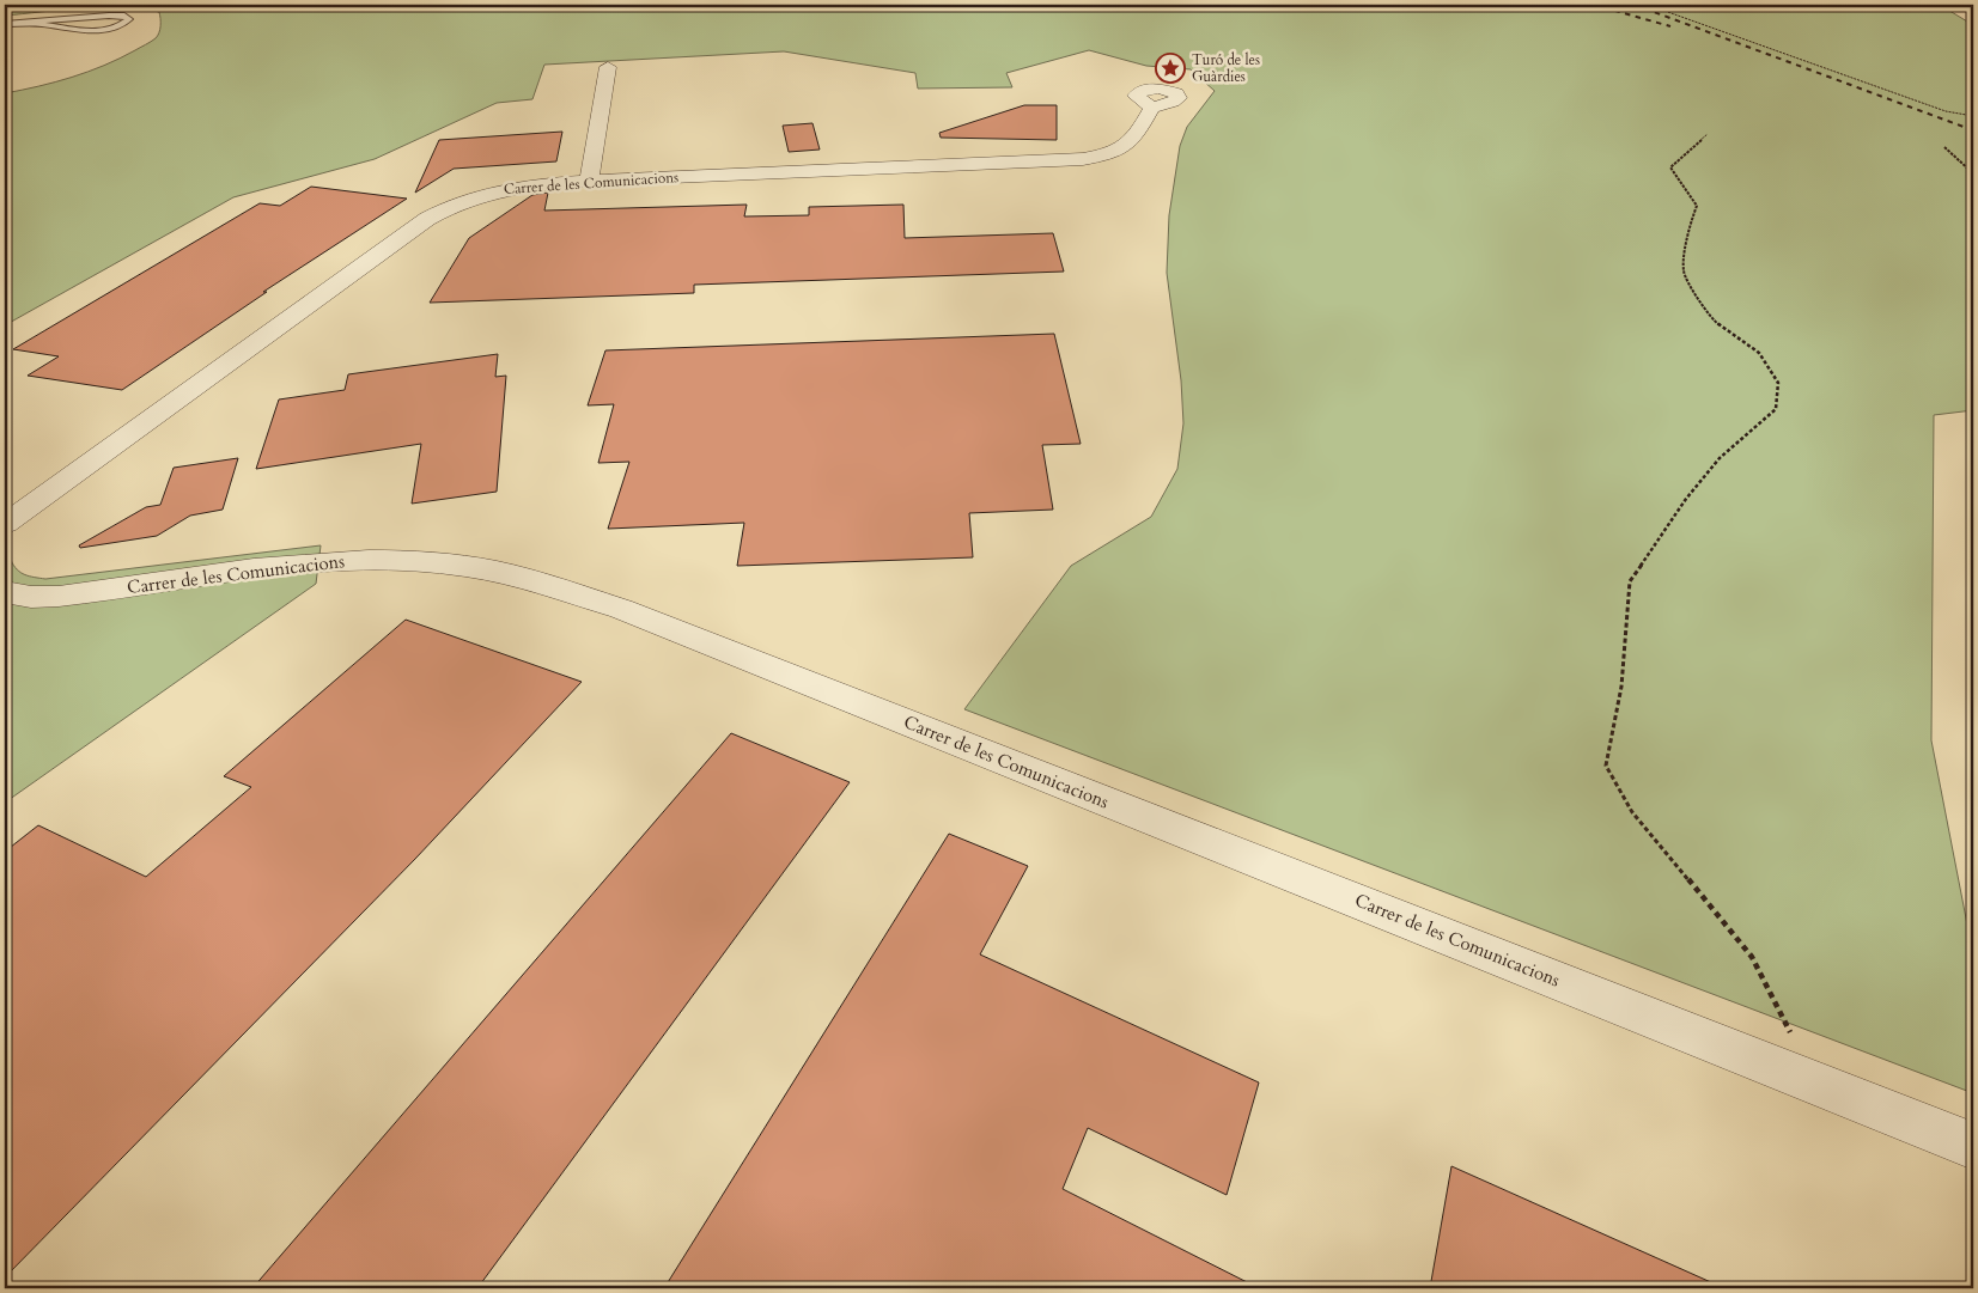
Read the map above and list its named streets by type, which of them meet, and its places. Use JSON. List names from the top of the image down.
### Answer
{
  "streets": {
    "street": ["Carrer de les Comunicacions"]
  },
  "places": {
    "place": ["Turó de les Guàrdies"]
  }
}
